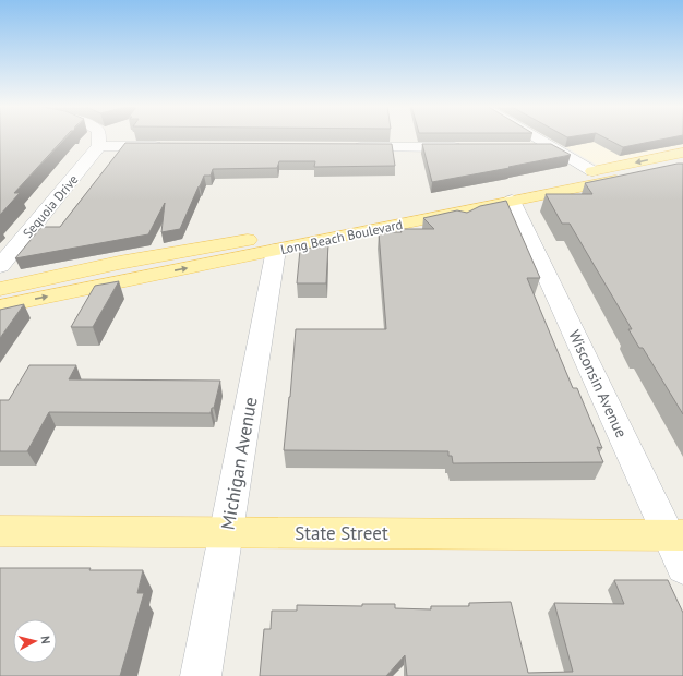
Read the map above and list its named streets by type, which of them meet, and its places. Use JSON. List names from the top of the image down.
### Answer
{
  "streets": {
    "main road": ["Long Beach Boulevard", "State Street"],
    "street": ["Sequoia Drive", "Wisconsin Avenue", "Michigan Avenue"]
  },
  "crossings": [
    ["Long Beach Boulevard", "Wisconsin Avenue"],
    ["Long Beach Boulevard", "Michigan Avenue"],
    ["Wisconsin Avenue", "State Street"],
    ["Michigan Avenue", "State Street"]
  ],
  "north": "right"
}
